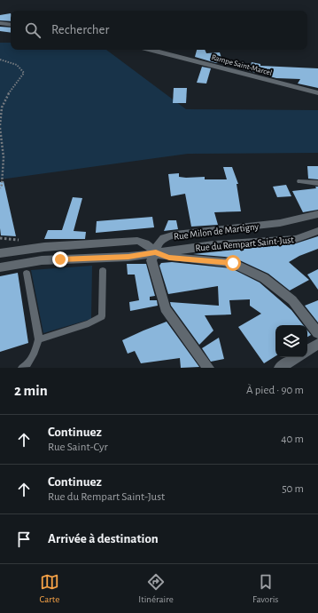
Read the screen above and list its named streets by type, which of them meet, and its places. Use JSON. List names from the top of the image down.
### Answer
{
  "streets": {
    "street": ["Rampe Saint-Marcel", "Rue Milon de Martigny", "Rue du Rempart Saint-Just"]
  },
  "crossings": [
    ["Rue Milon de Martigny", "Rue du Rempart Saint-Just"]
  ],
  "page": {
    "search": "Rechercher",
    "heading": ["2 min", "À pied · 90 m"],
    "list": [
      ["Continuez", "Rue Saint-Cyr", "40 m"],
      ["Continuez", "Rue du Rempart Saint-Just", "50 m"],
      "Arrivée à destination"
    ],
    "nav": ["Carte", "Itinéraire", "Favoris"]
  }
}
